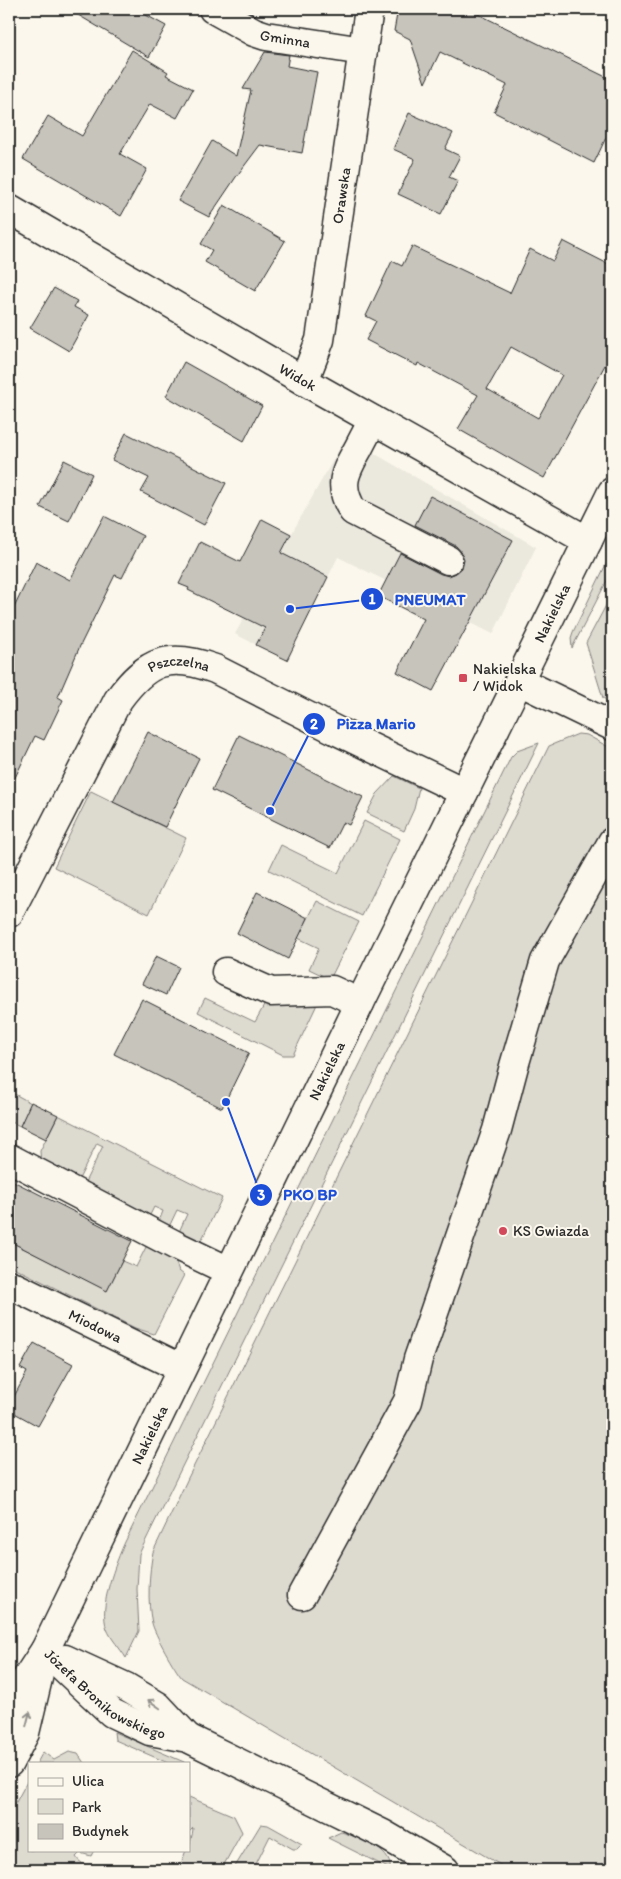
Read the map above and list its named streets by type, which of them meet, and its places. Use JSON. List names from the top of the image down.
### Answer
{
  "streets": {
    "street": [
      "Gminna",
      "Orawska",
      "Widok",
      "Nakielska",
      "Pszczelna",
      "Miodowa",
      "Józefa Bronikowskiego"
    ]
  },
  "crossings": [
    ["Gminna", "Orawska"],
    ["Orawska", "Widok"],
    ["Widok", "Nakielska"],
    ["Nakielska", "Pszczelna"],
    ["Nakielska", "Miodowa"],
    ["Nakielska", "Józefa Bronikowskiego"]
  ],
  "places": {
    "other": [
      "PNEUMAT",
      "Pizza Mario",
      "PKO BP",
      "KS Gwiazda"
    ],
    "transit": ["Nakielska / Widok"]
  },
  "legend": ["Ulica", "Park", "Budynek"]
}
